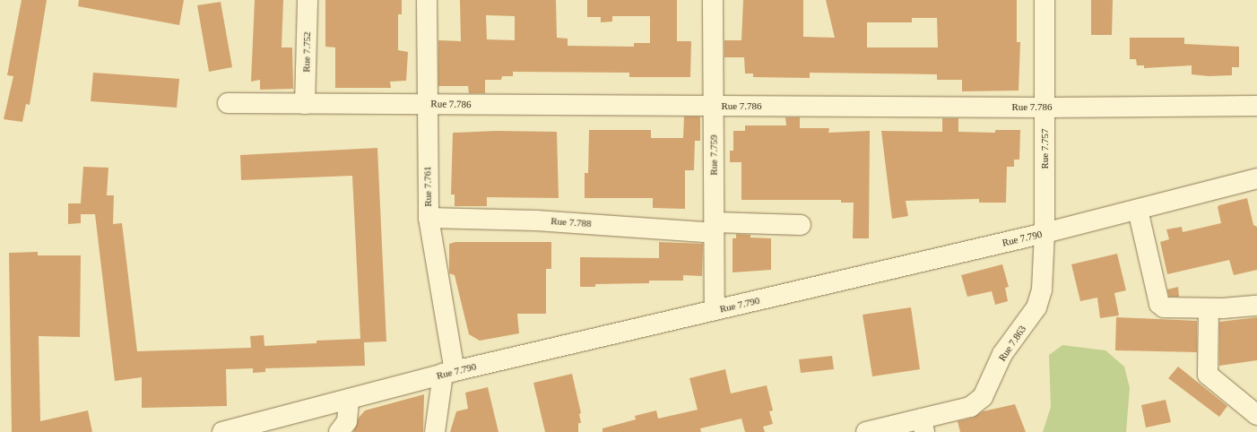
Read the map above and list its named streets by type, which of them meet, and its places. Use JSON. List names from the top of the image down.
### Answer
{
  "streets": {
    "street": [
      "Rue 7.752",
      "Rue 7.786",
      "Rue 7.757",
      "Rue 7.759",
      "Rue 7.761",
      "Rue 7.788",
      "Rue 7.790",
      "Rue 7.863"
    ]
  },
  "crossings": [
    ["Rue 7.752", "Rue 7.786"],
    ["Rue 7.786", "Rue 7.757"],
    ["Rue 7.786", "Rue 7.759"],
    ["Rue 7.786", "Rue 7.761"],
    ["Rue 7.757", "Rue 7.790"],
    ["Rue 7.757", "Rue 7.863"],
    ["Rue 7.759", "Rue 7.788"],
    ["Rue 7.759", "Rue 7.790"],
    ["Rue 7.761", "Rue 7.788"],
    ["Rue 7.761", "Rue 7.790"],
    ["Rue 7.790", "Rue 7.863"]
  ]
}
